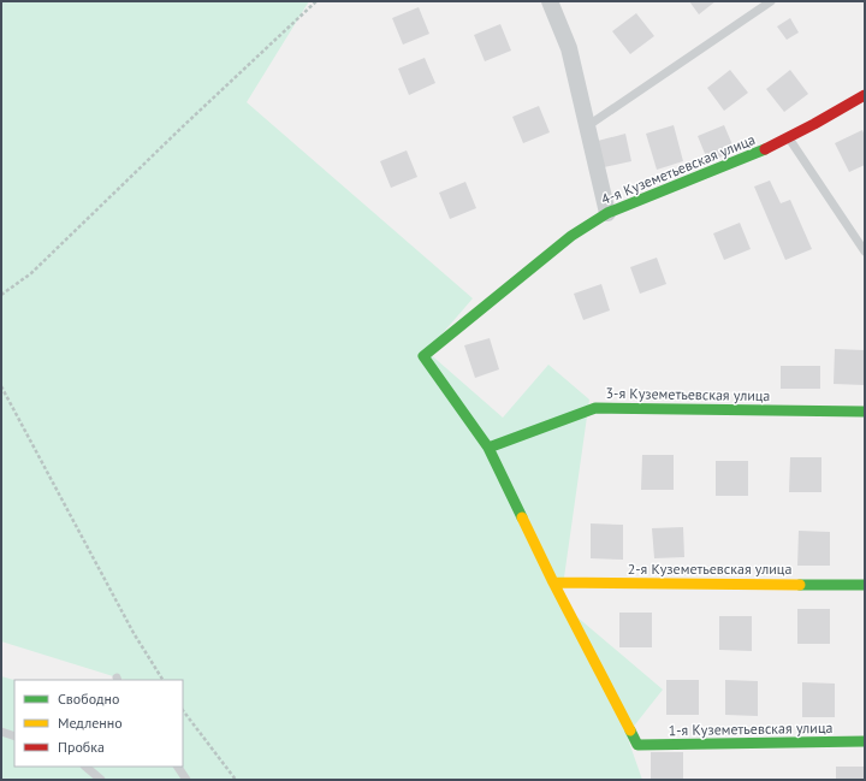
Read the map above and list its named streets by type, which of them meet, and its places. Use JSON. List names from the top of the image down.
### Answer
{
  "streets": {
    "street": [
      "4-я Куземетьевская улица",
      "3-я Куземетьевская улица",
      "2-я Куземетьевская улица",
      "1-я Куземетьевская улица"
    ]
  },
  "crossings": [
    ["4-я Куземетьевская улица", "3-я Куземетьевская улица"],
    ["2-я Куземетьевская улица", "1-я Куземетьевская улица"]
  ],
  "legend": ["Свободно", "Медленно", "Пробка"]
}
